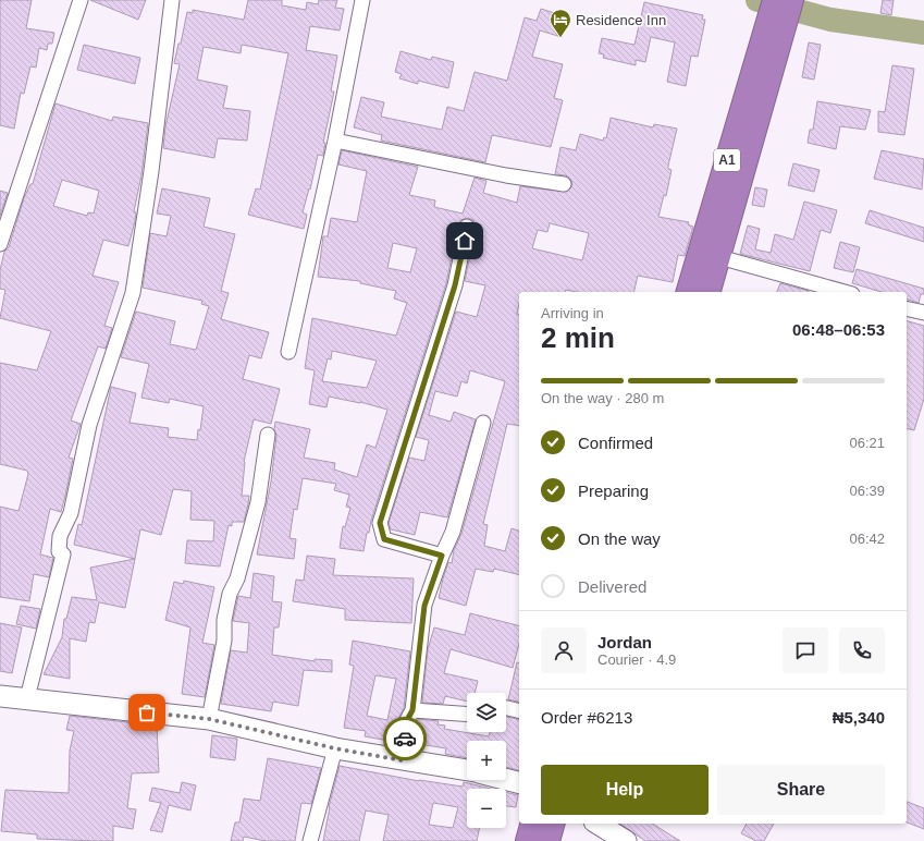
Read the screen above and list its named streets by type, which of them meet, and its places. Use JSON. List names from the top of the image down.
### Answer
{
  "streets": {
    "highway": ["A1"]
  },
  "places": {
    "hotel": ["Residence Inn"]
  },
  "page": {
    "heading": ["2 min", "Arriving in", "06:48–06:53"],
    "panel": [
      "Jordan",
      "Courier · 4.9",
      "Order #6213",
      "₦5,340"
    ],
    "bar": "On the way · 280 m",
    "list": [
      ["Confirmed", "06:21"],
      ["Preparing", "06:39"],
      ["On the way", "06:42"],
      "Delivered"
    ],
    "map_buttons": ["+", "−"],
    "buttons": ["Help", "Share"]
  }
}
